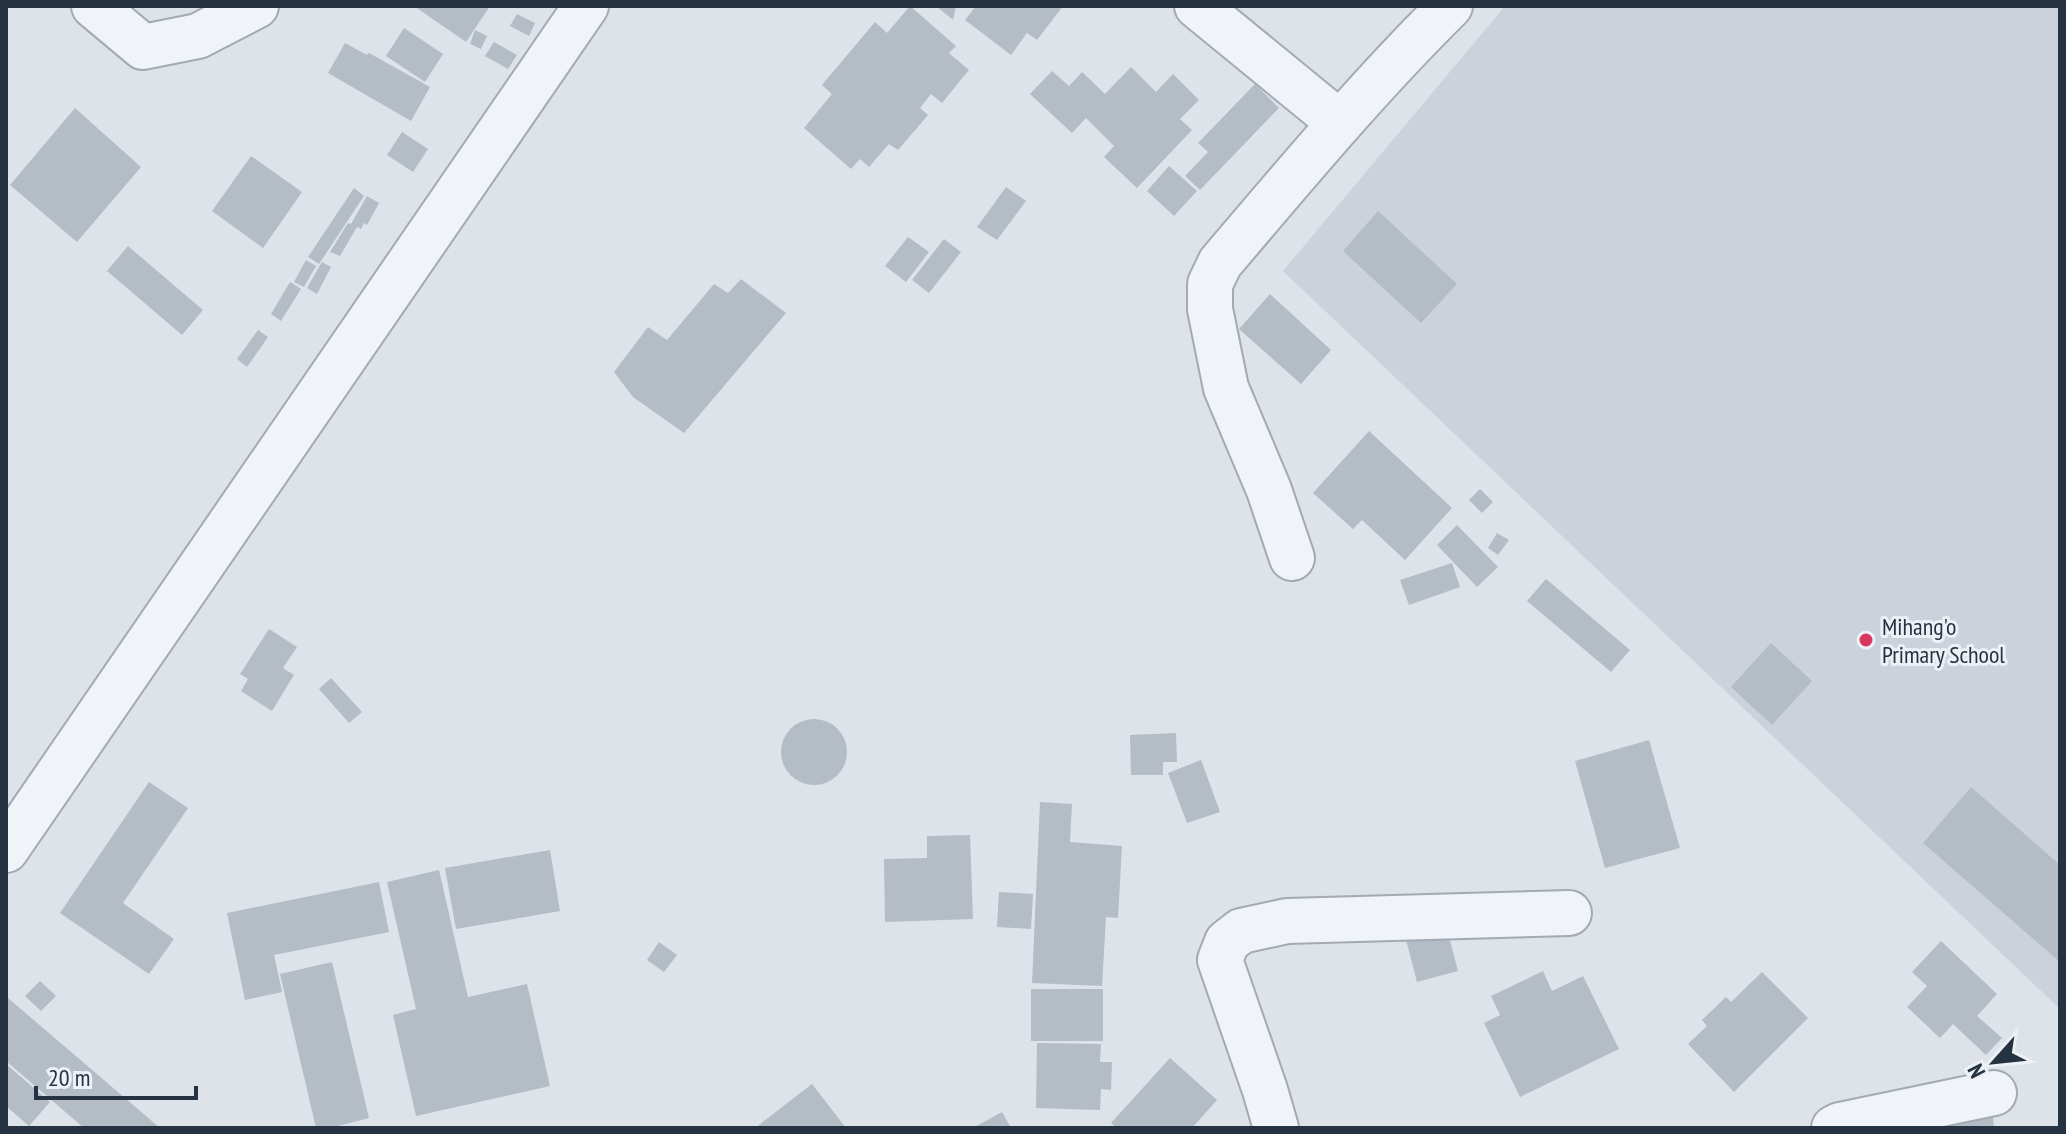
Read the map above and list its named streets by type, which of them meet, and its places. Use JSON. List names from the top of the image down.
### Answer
{
  "places": ["Mihang'o Primary School"],
  "scale_bar": "20 m",
  "north": "bottom left"
}
